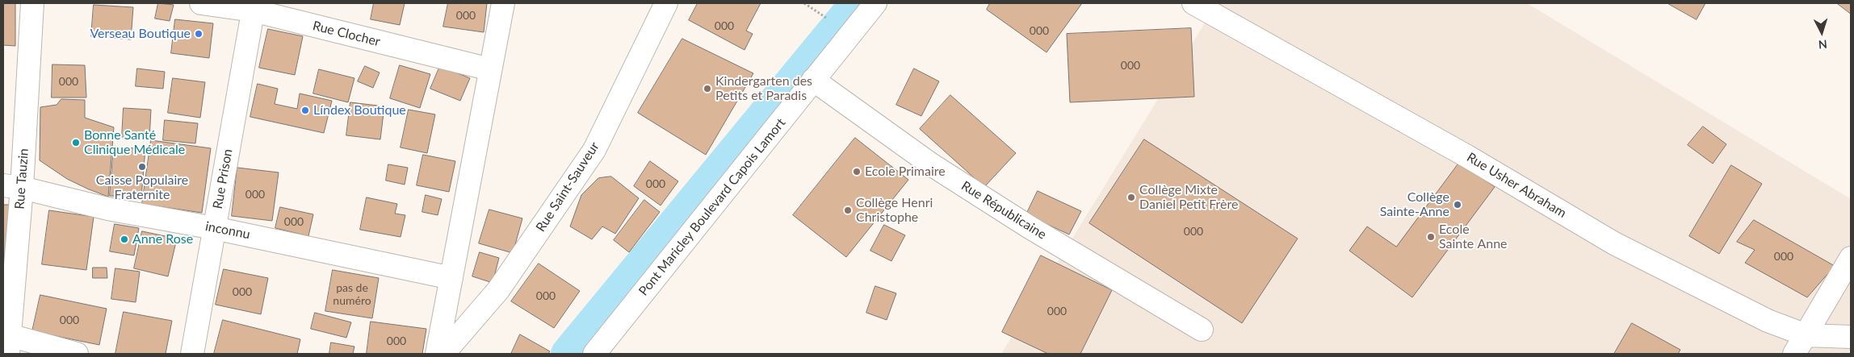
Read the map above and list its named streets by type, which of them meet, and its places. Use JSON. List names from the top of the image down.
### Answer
{
  "streets": {
    "street": [
      "Rue Clocher",
      "Rue Tauzin",
      "Rue Prison",
      "Rue Usher Abraham",
      "Rue Saint-Sauveur",
      "Pont Maricley Boulevard Capois Lamort",
      "Rue Républicaine",
      "inconnu"
    ]
  },
  "crossings": [
    ["Rue Clocher", "Rue Prison"],
    ["Rue Tauzin", "inconnu"],
    ["Rue Prison", "inconnu"],
    ["Pont Maricley Boulevard Capois Lamort", "Rue Républicaine"]
  ],
  "places": [
    "Verseau Boutique",
    "Kindergarten des Petits et Paradis",
    "Líndex Boutique",
    "Bonne Santé Clinique Médicale",
    "Caisse Populaire Fraternite",
    "Ecole Primaire",
    "Collège Mixte Daniel Petit Frère",
    "Collège Sainte-Anne",
    "Collège Henri Christophe",
    "Ecole Sainte Anne",
    "Anne Rose"
  ],
  "house_numbers": [
    "000",
    "000",
    "000",
    "000",
    "000",
    "000",
    "000",
    "000",
    "000",
    "000",
    "pas de numéro",
    "000",
    "000",
    "000",
    "000",
    "000"
  ],
  "north": "bottom"
}
